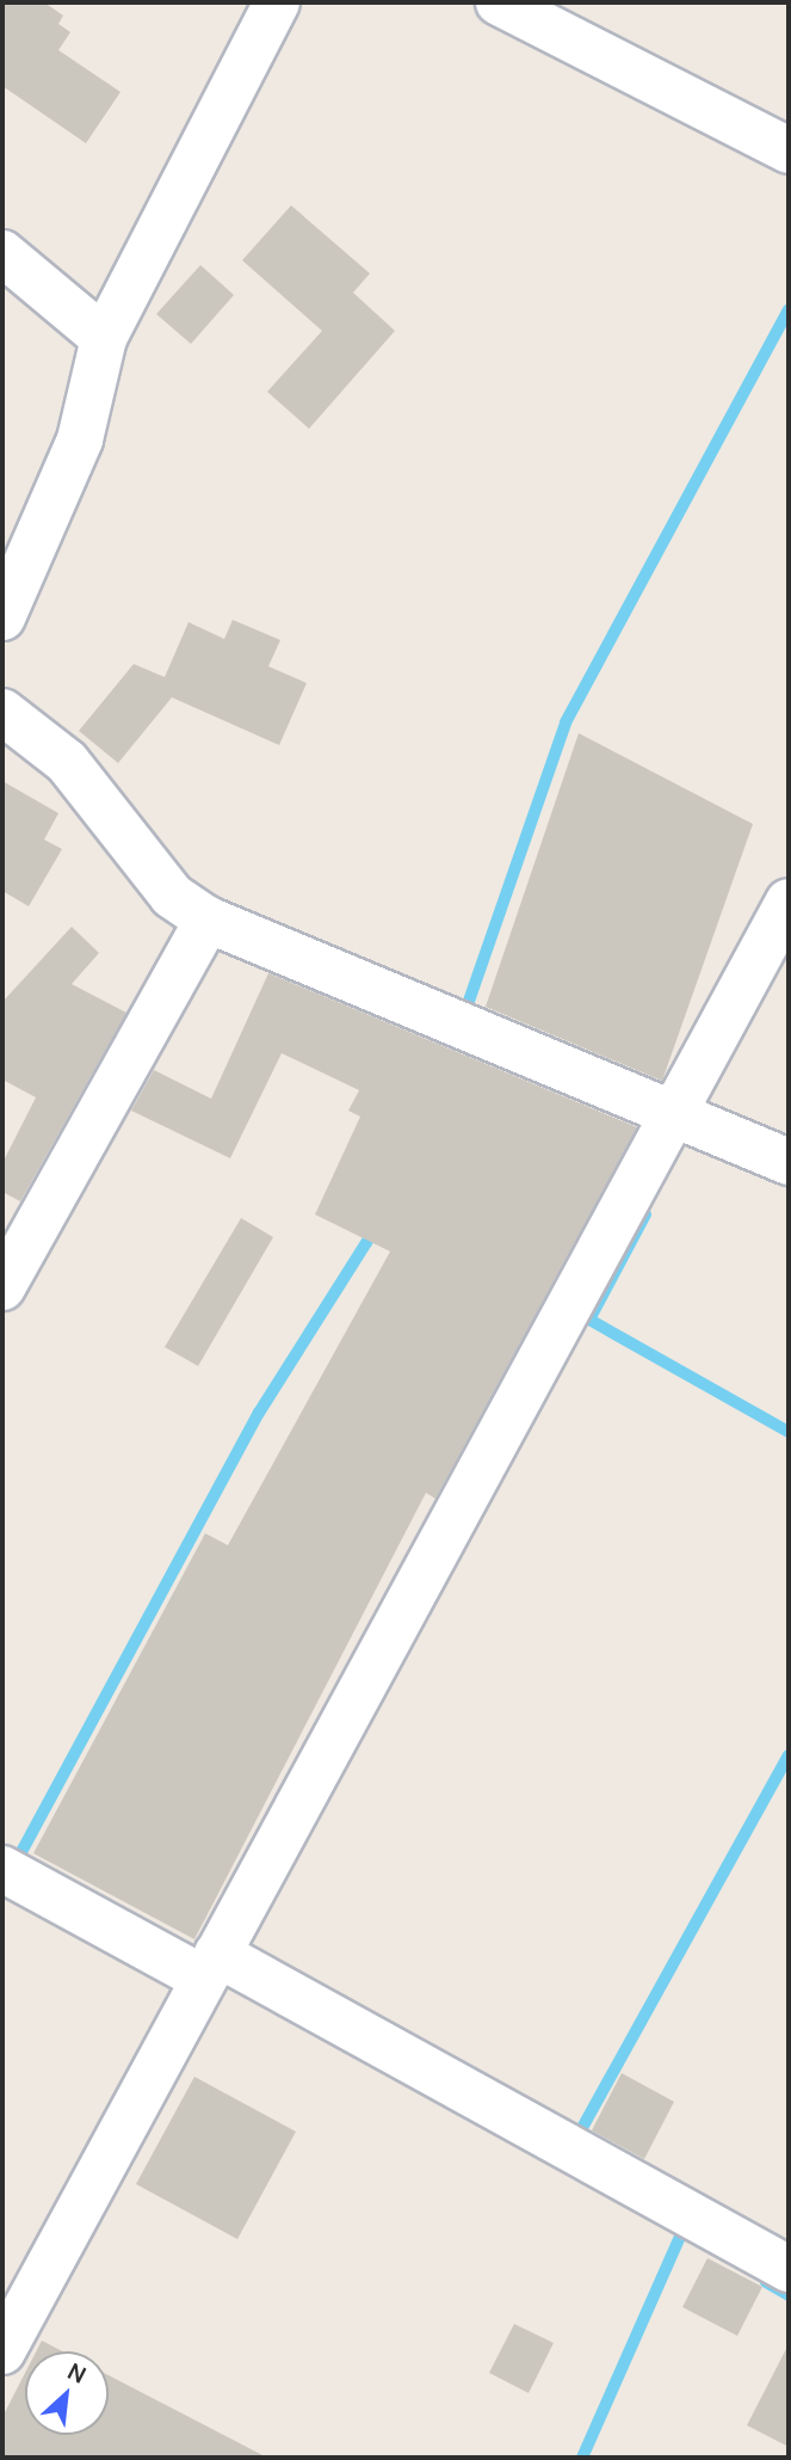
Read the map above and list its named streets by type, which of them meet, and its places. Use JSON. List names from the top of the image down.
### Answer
{
  "north": "top right"
}
